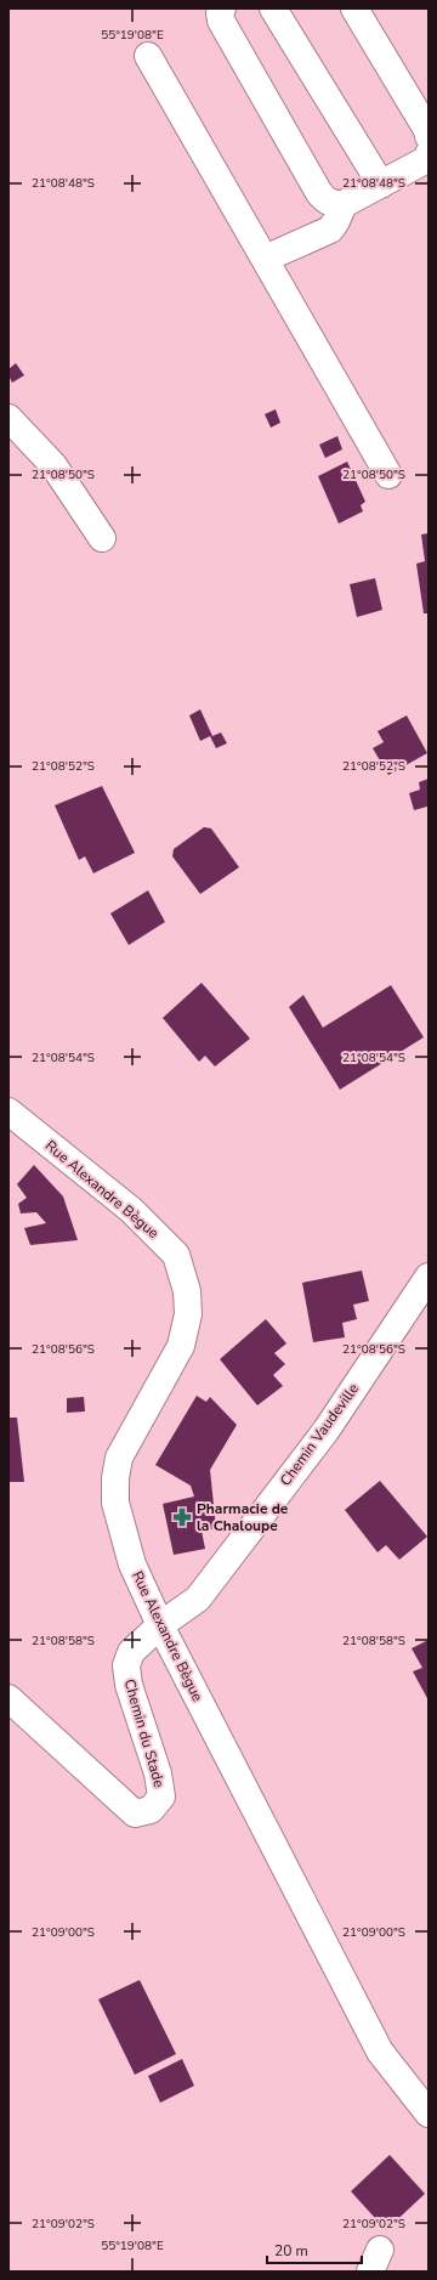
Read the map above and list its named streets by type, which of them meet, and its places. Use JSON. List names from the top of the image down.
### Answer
{
  "streets": {
    "main road": ["Rue Alexandre Bègue", "Chemin Vaudeville", "Chemin du Stade"]
  },
  "crossings": [
    ["Rue Alexandre Bègue", "Chemin Vaudeville"],
    ["Rue Alexandre Bègue", "Chemin du Stade"],
    ["Chemin Vaudeville", "Chemin du Stade"]
  ],
  "places": {
    "pharmacy": ["Pharmacie de la Chaloupe"]
  },
  "scale_bar": "20 m",
  "coordinates": [
    "55°19'08\"E",
    "21°08'48\"S",
    "21°08'50\"S",
    "21°08'52\"S",
    "21°08'54\"S",
    "21°08'56\"S",
    "21°08'58\"S",
    "21°09'00\"S",
    "21°09'02\"S"
  ]
}
